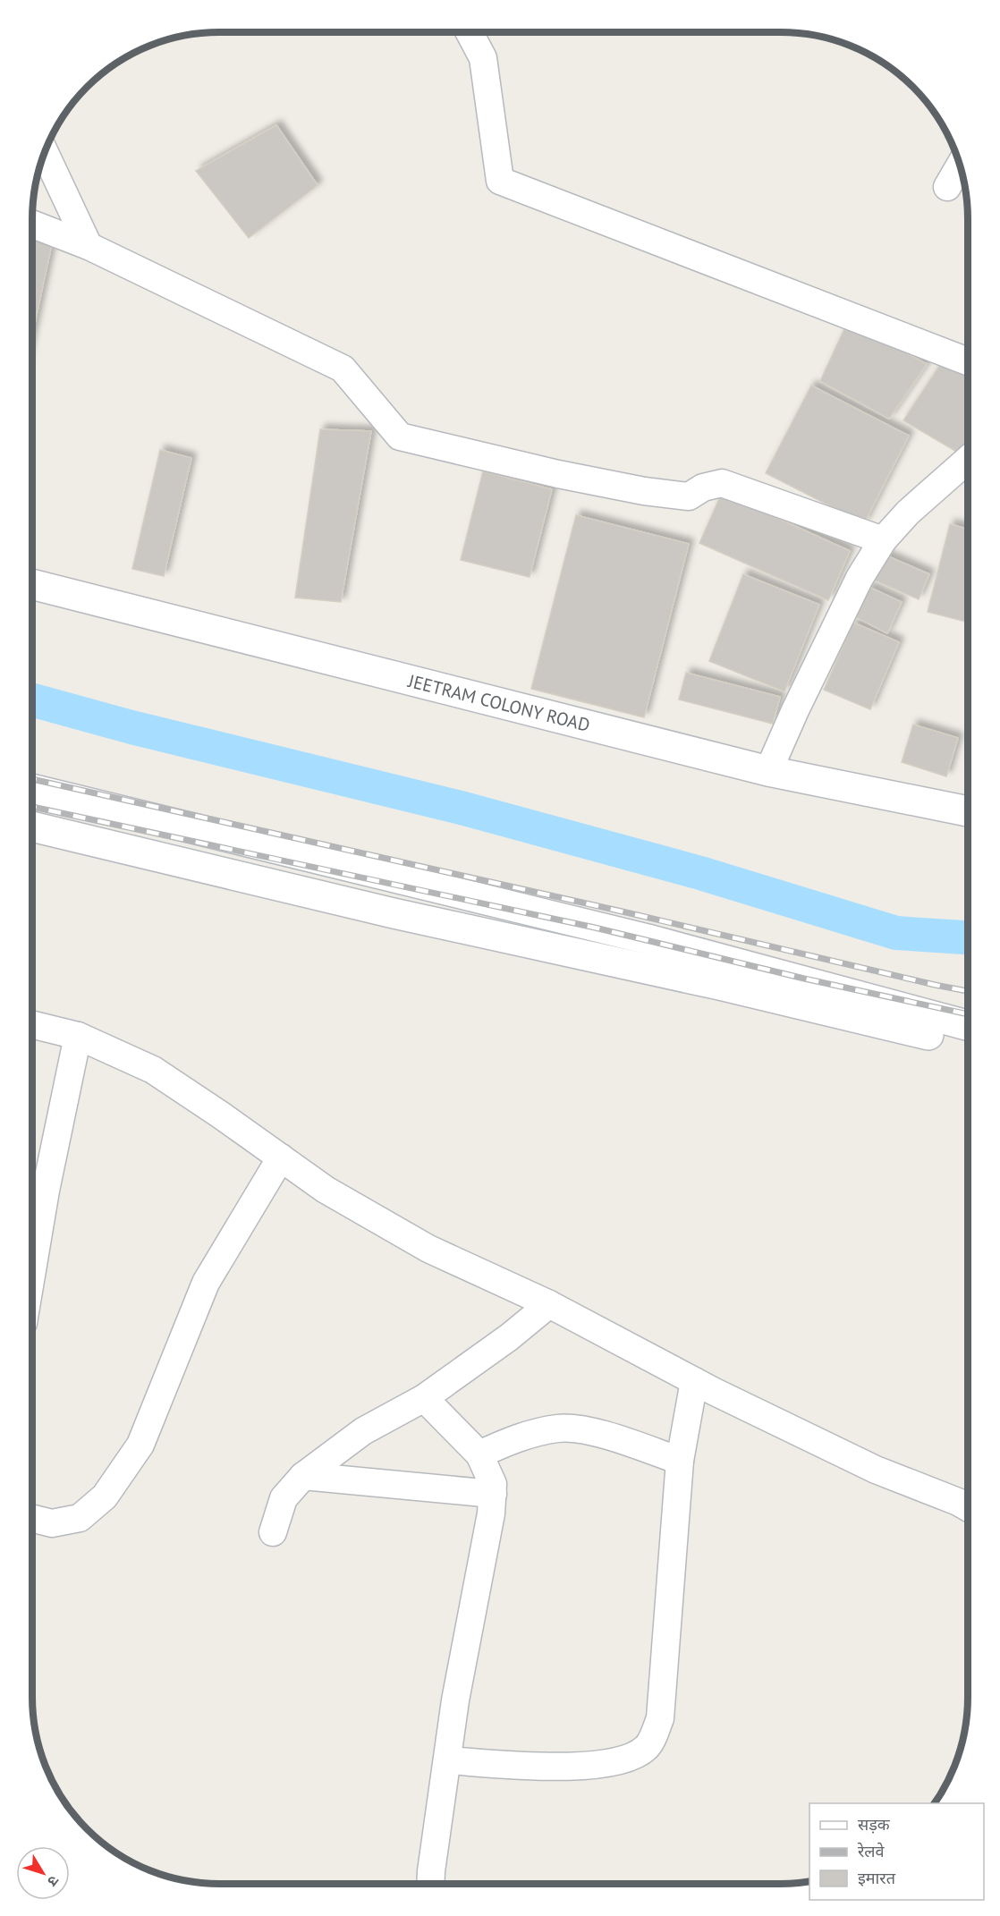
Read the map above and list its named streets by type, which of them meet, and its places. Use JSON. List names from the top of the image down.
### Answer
{
  "streets": {
    "street": ["JEETRAM COLONY ROAD"]
  },
  "legend": ["सड़क", "रेलवे", "इमारत"],
  "north": "bottom right"
}
